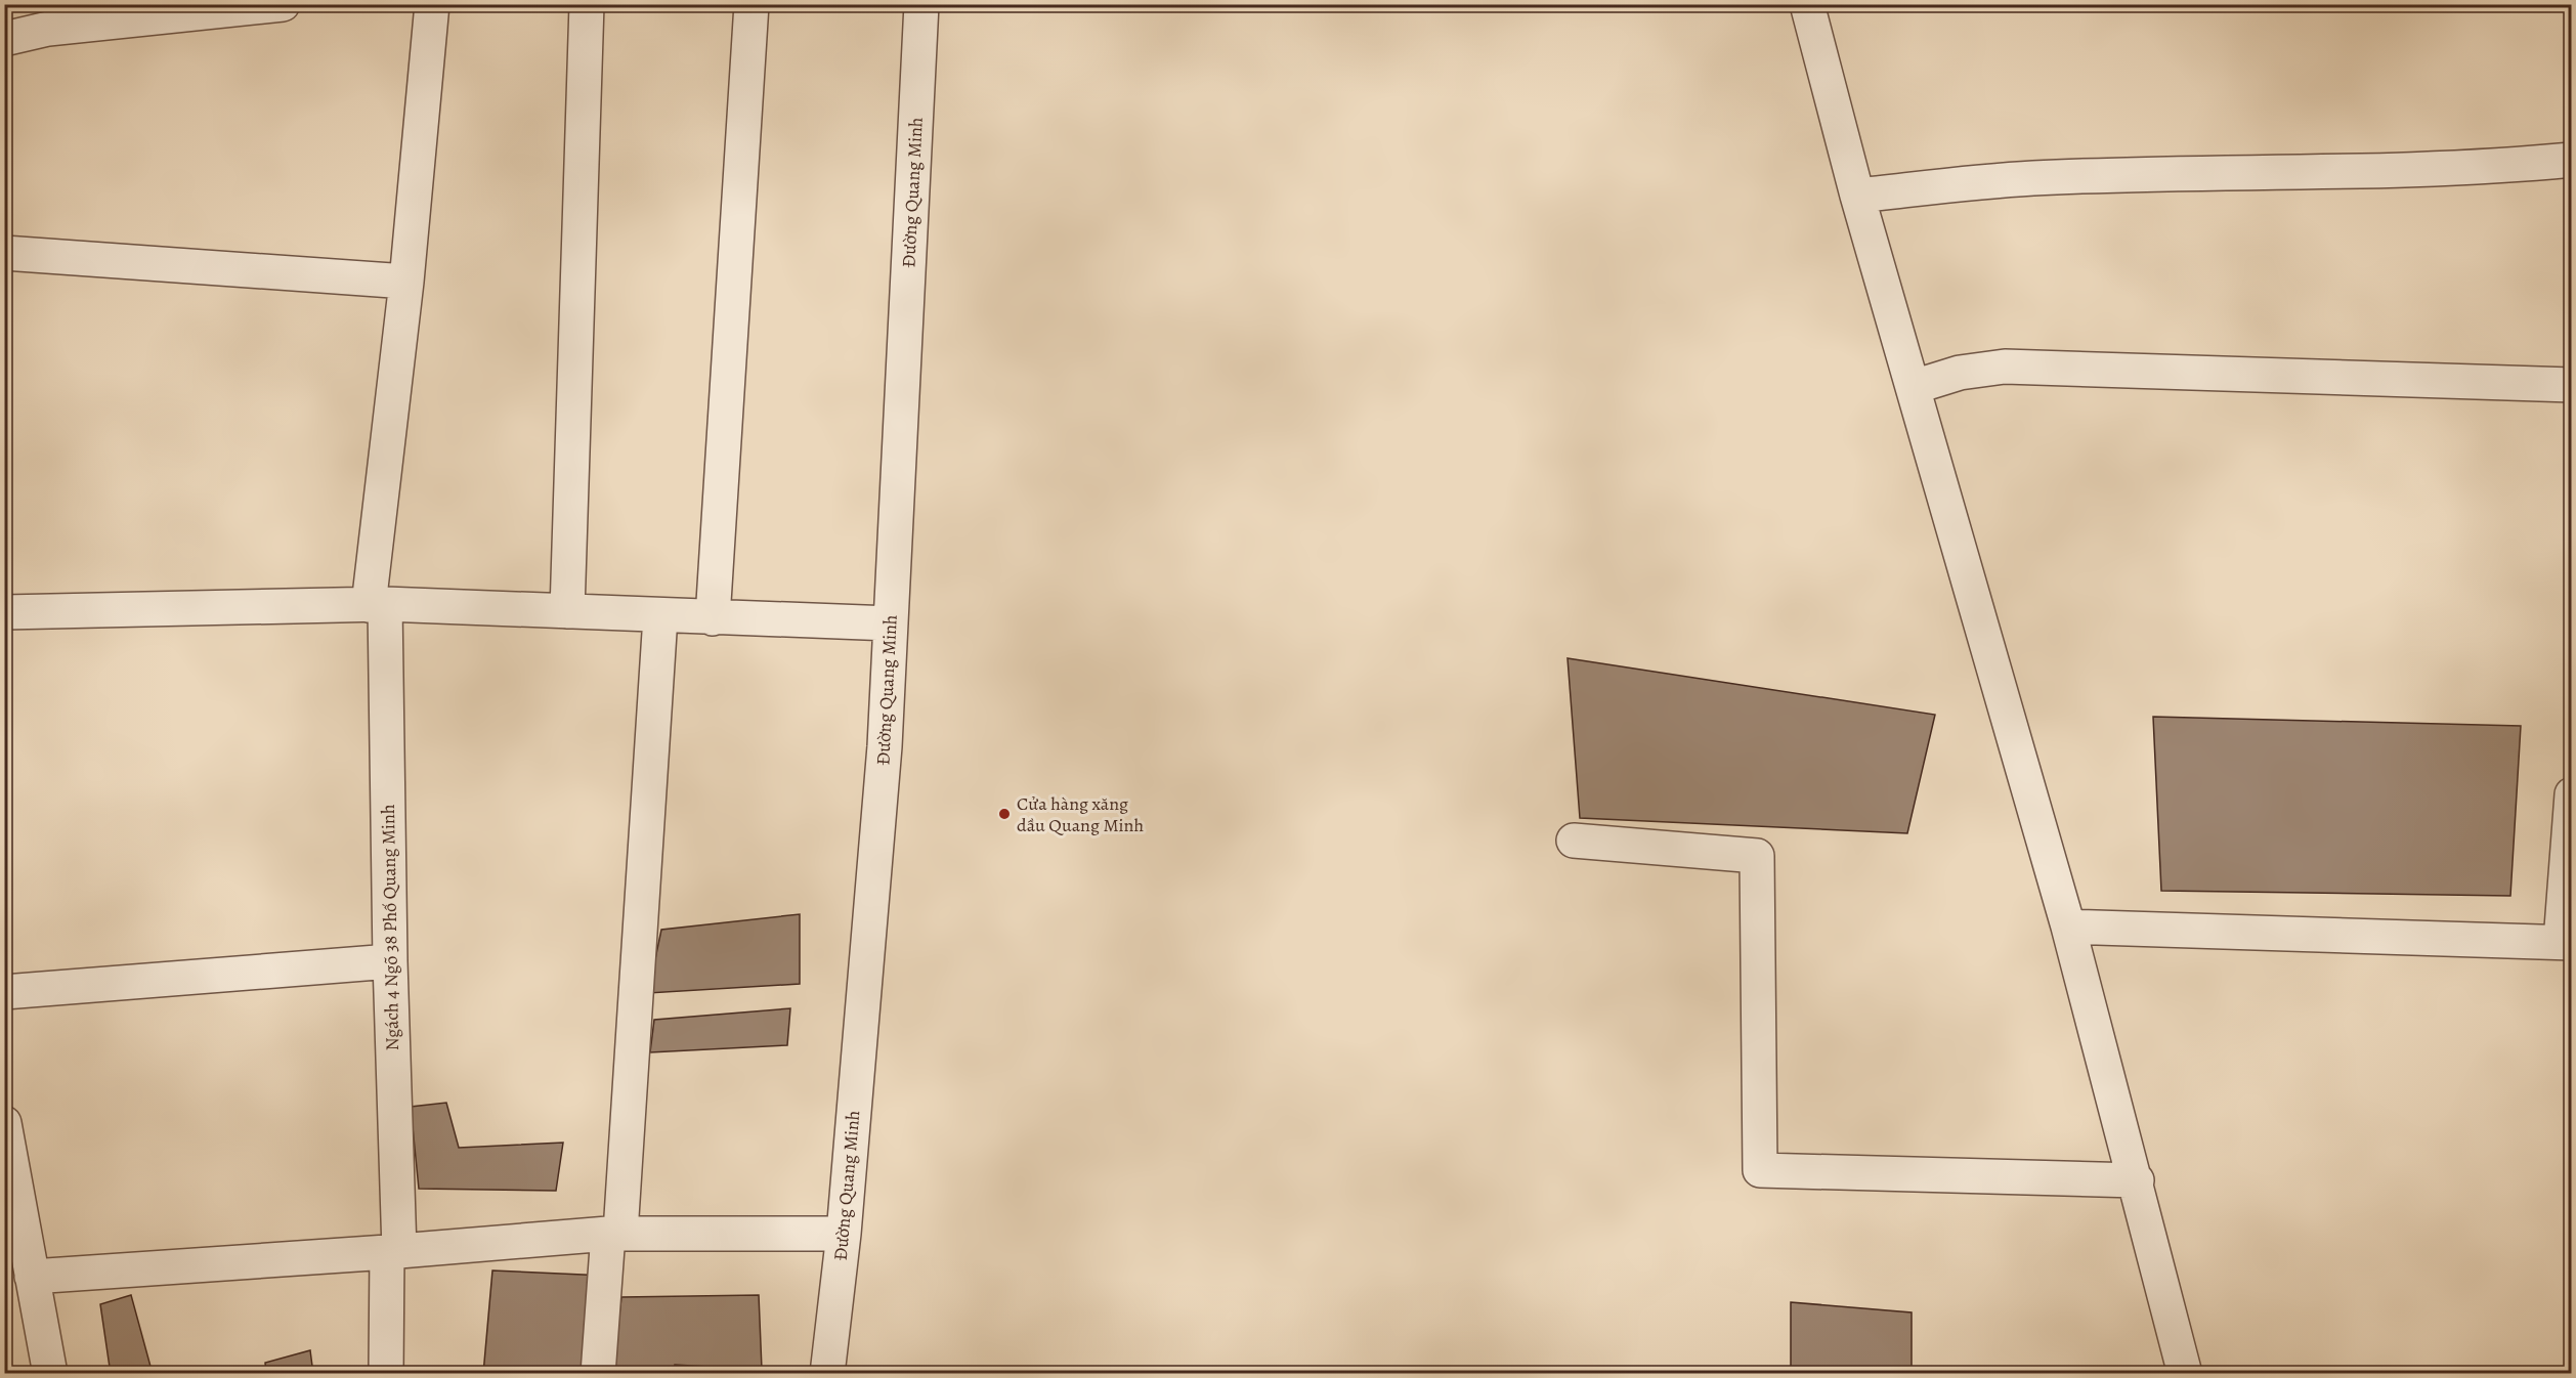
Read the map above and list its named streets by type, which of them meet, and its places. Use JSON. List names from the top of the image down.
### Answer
{
  "streets": {
    "street": ["Đường Quang Minh", "Ngách 4 Ngõ 38 Phố Quang Minh"]
  },
  "places": ["Cửa hàng xăng dầu Quang Minh"]
}
